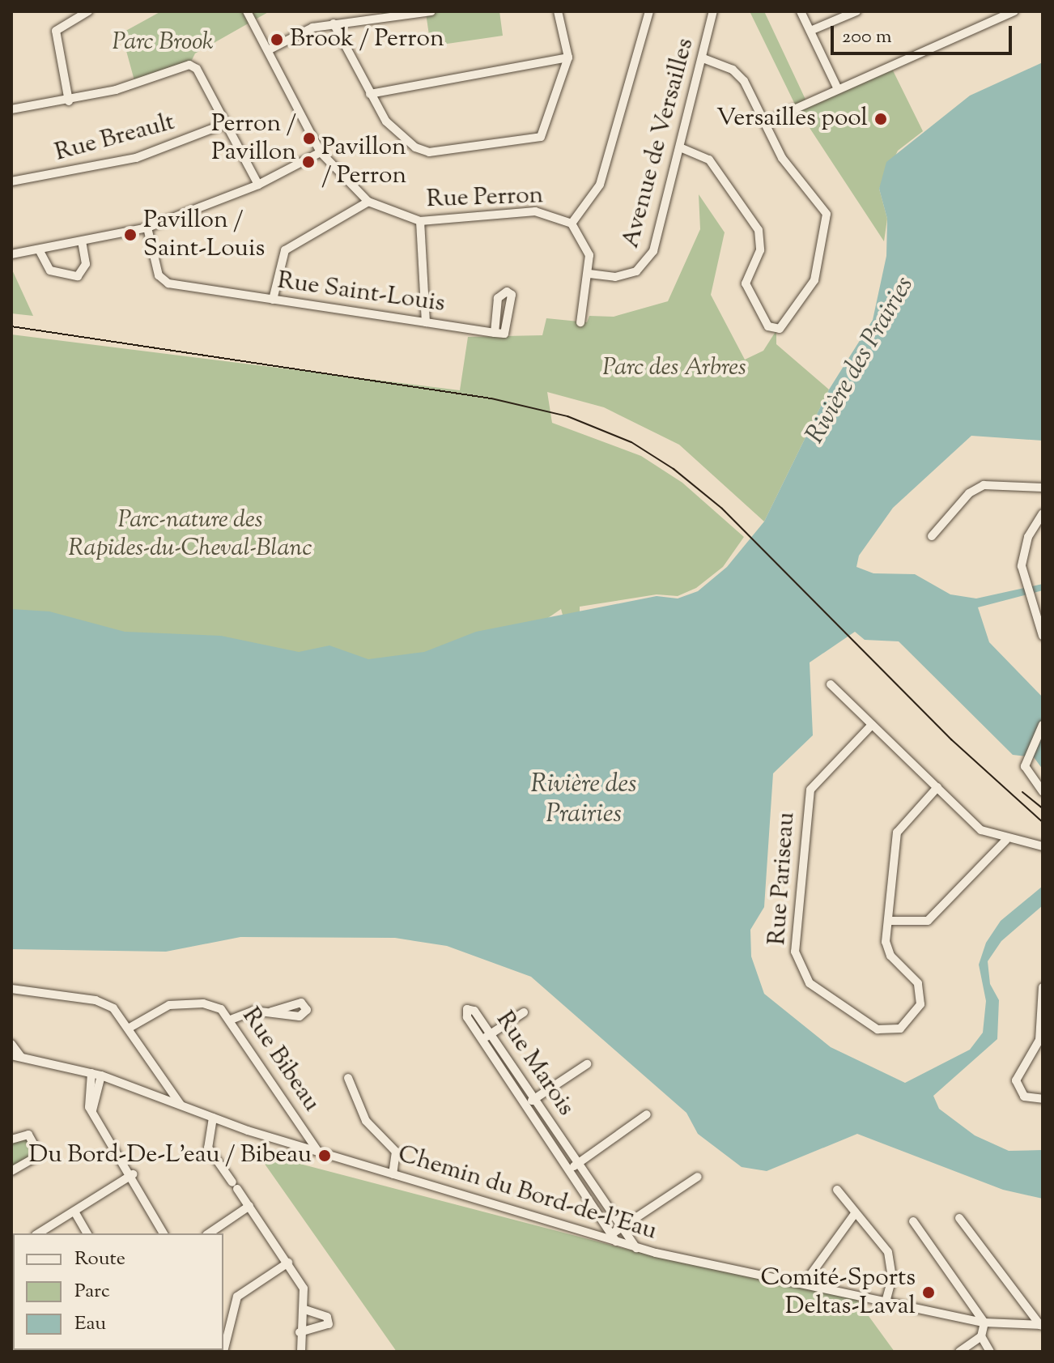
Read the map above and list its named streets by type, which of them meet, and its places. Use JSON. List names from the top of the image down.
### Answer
{
  "streets": {
    "street": [
      "Rue Breault",
      "Avenue de Versailles",
      "Rue Perron",
      "Rue Saint-Louis",
      "Rue Pariseau",
      "Rue Bibeau",
      "Rue Marois",
      "Chemin du Bord-de-l'Eau"
    ]
  },
  "crossings": [
    ["Avenue de Versailles", "Rue Perron"],
    ["Rue Bibeau", "Chemin du Bord-de-l'Eau"],
    ["Rue Marois", "Chemin du Bord-de-l'Eau"]
  ],
  "water": ["Rivière des Prairies"],
  "parks": ["Parc Brook", "Parc des Arbres", "Parc-nature des Rapides-du-Cheval-Blanc"],
  "places": [
    "Brook / Perron",
    "Versailles pool",
    "Perron / Pavillon",
    "Pavillon / Perron",
    "Pavillon / Saint-Louis",
    "Du Bord-De-L'eau / Bibeau",
    "Comité-Sports Deltas-Laval"
  ],
  "legend": ["Route", "Parc", "Eau"],
  "scale_bar": "200 m"
}
